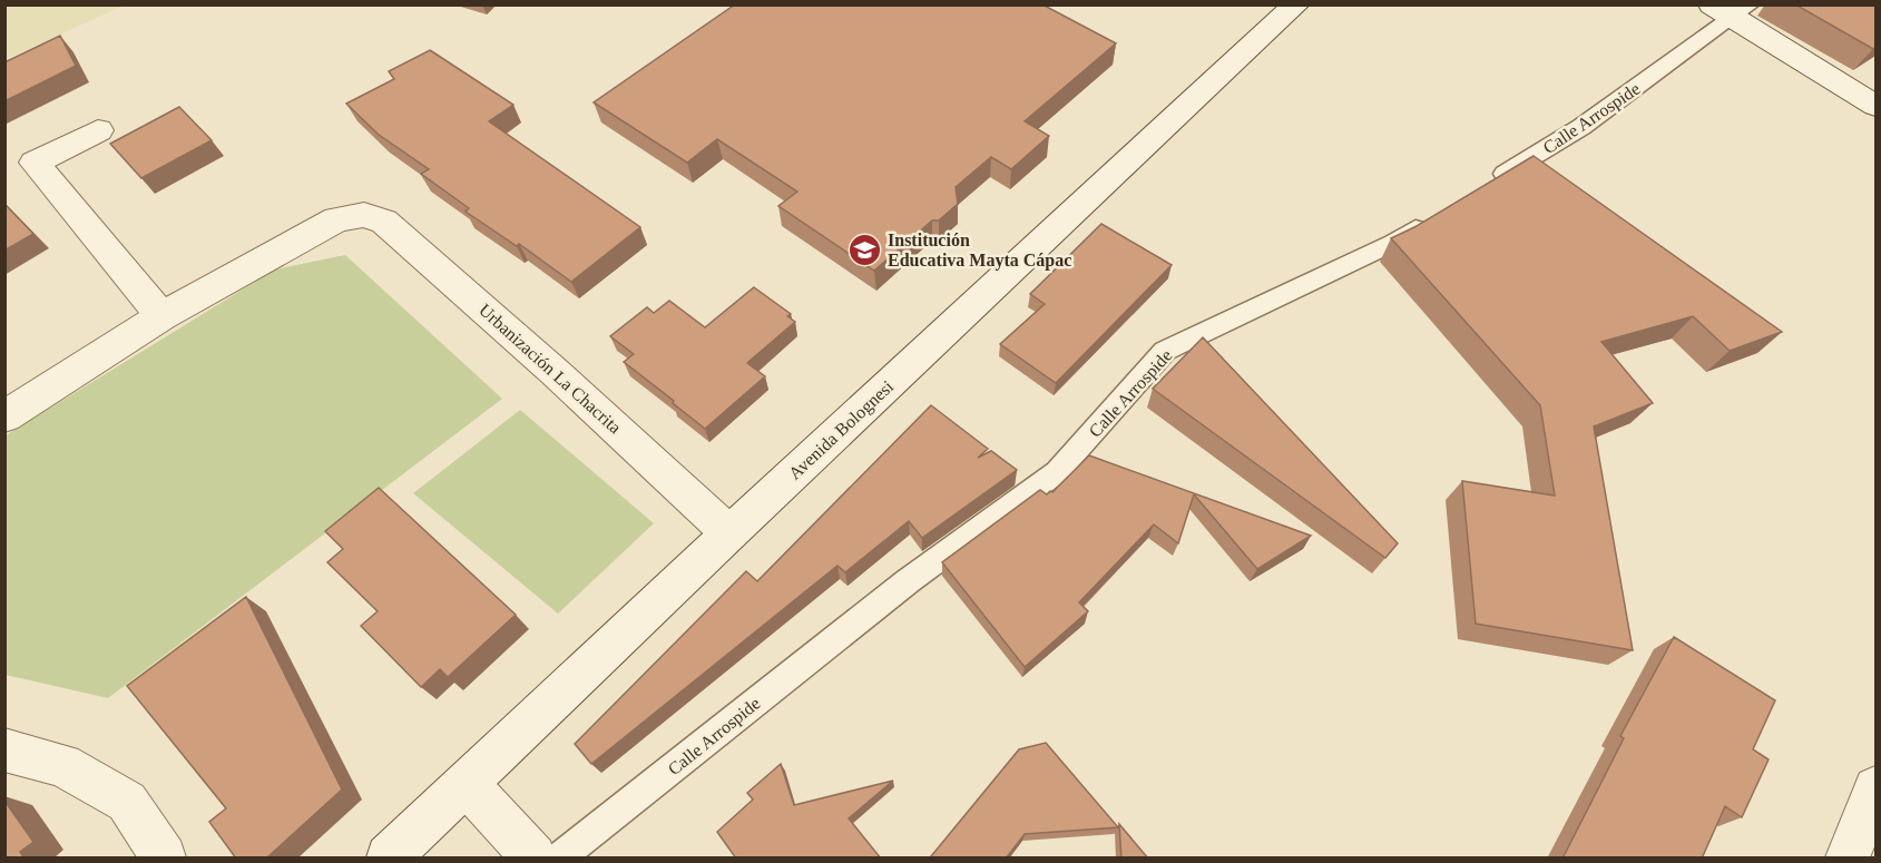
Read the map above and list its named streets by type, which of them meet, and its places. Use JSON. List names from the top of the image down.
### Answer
{
  "streets": {
    "street": ["Urbanización La Chacrita", "Avenida Bolognesi"],
    "lane": ["Calle Arrospide"]
  },
  "crossings": [
    ["Urbanización La Chacrita", "Avenida Bolognesi"]
  ],
  "places": {
    "school or university": ["Institución Educativa Mayta Cápac"]
  }
}
